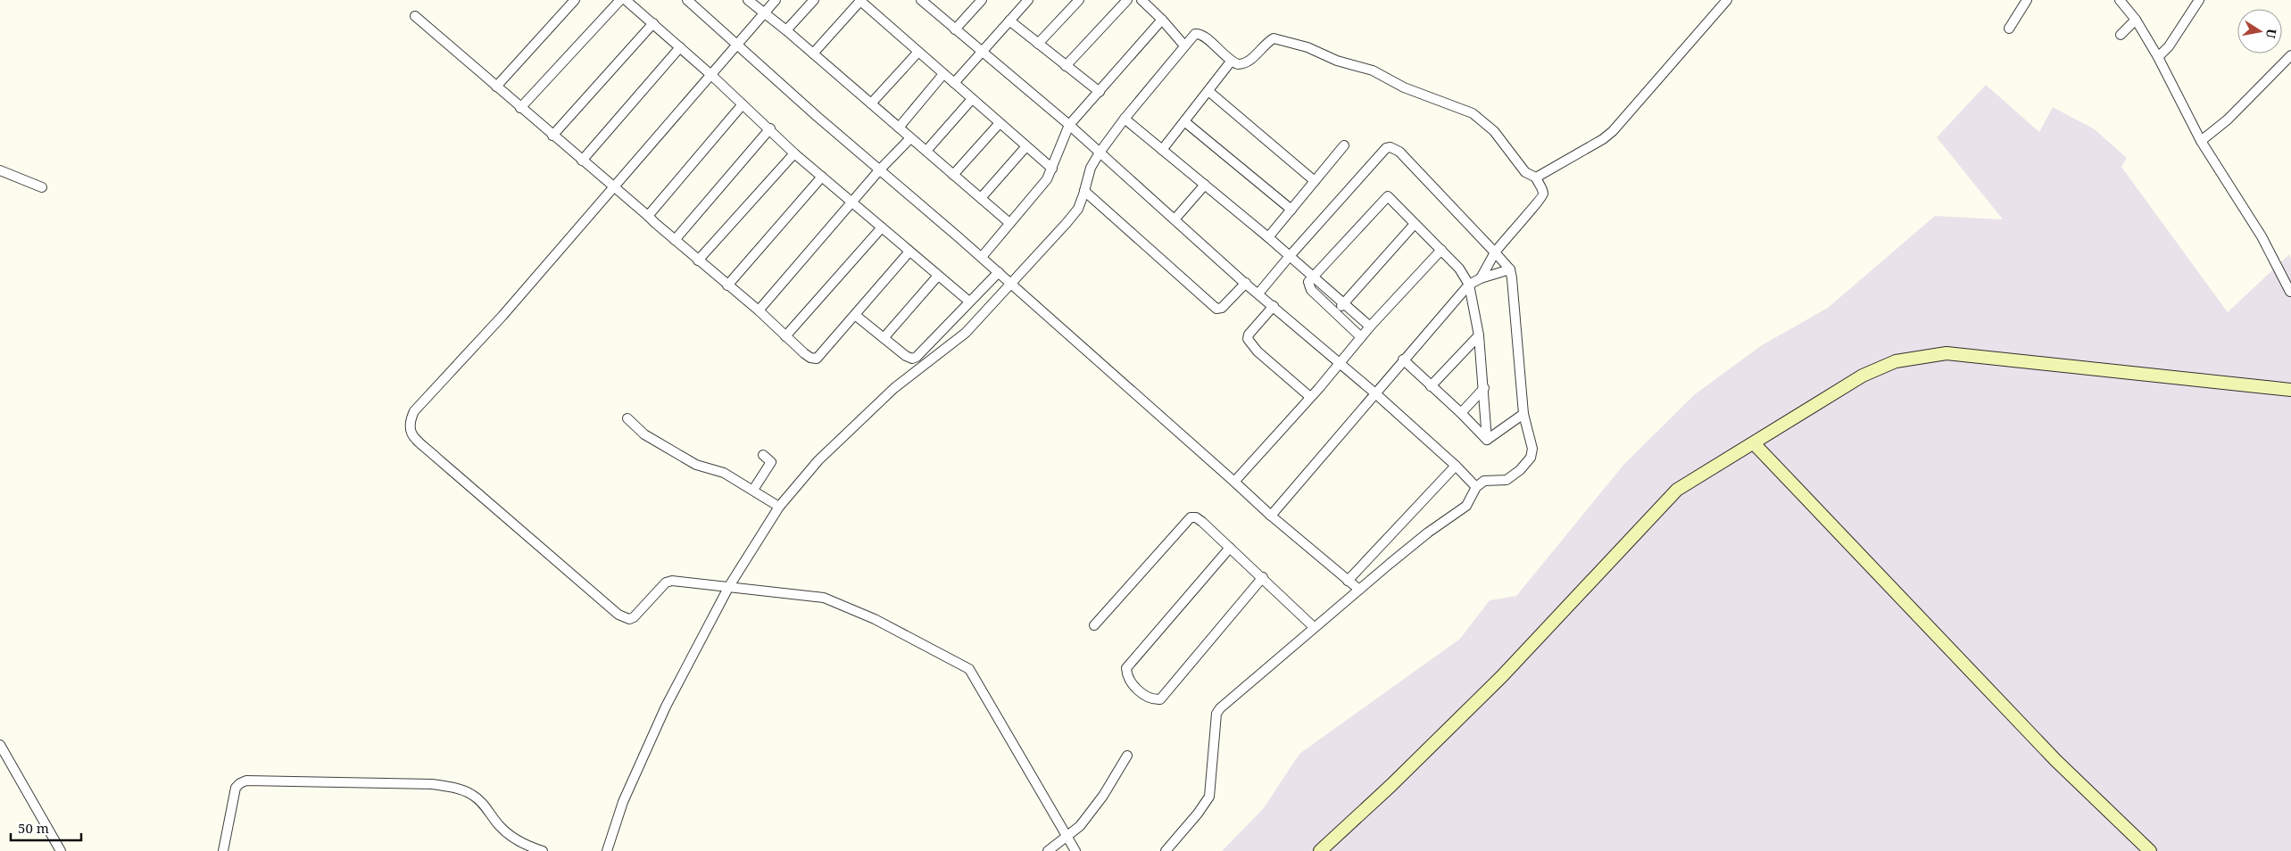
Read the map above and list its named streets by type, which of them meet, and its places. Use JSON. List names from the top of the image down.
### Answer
{
  "scale_bar": "50 m",
  "north": "right"
}
